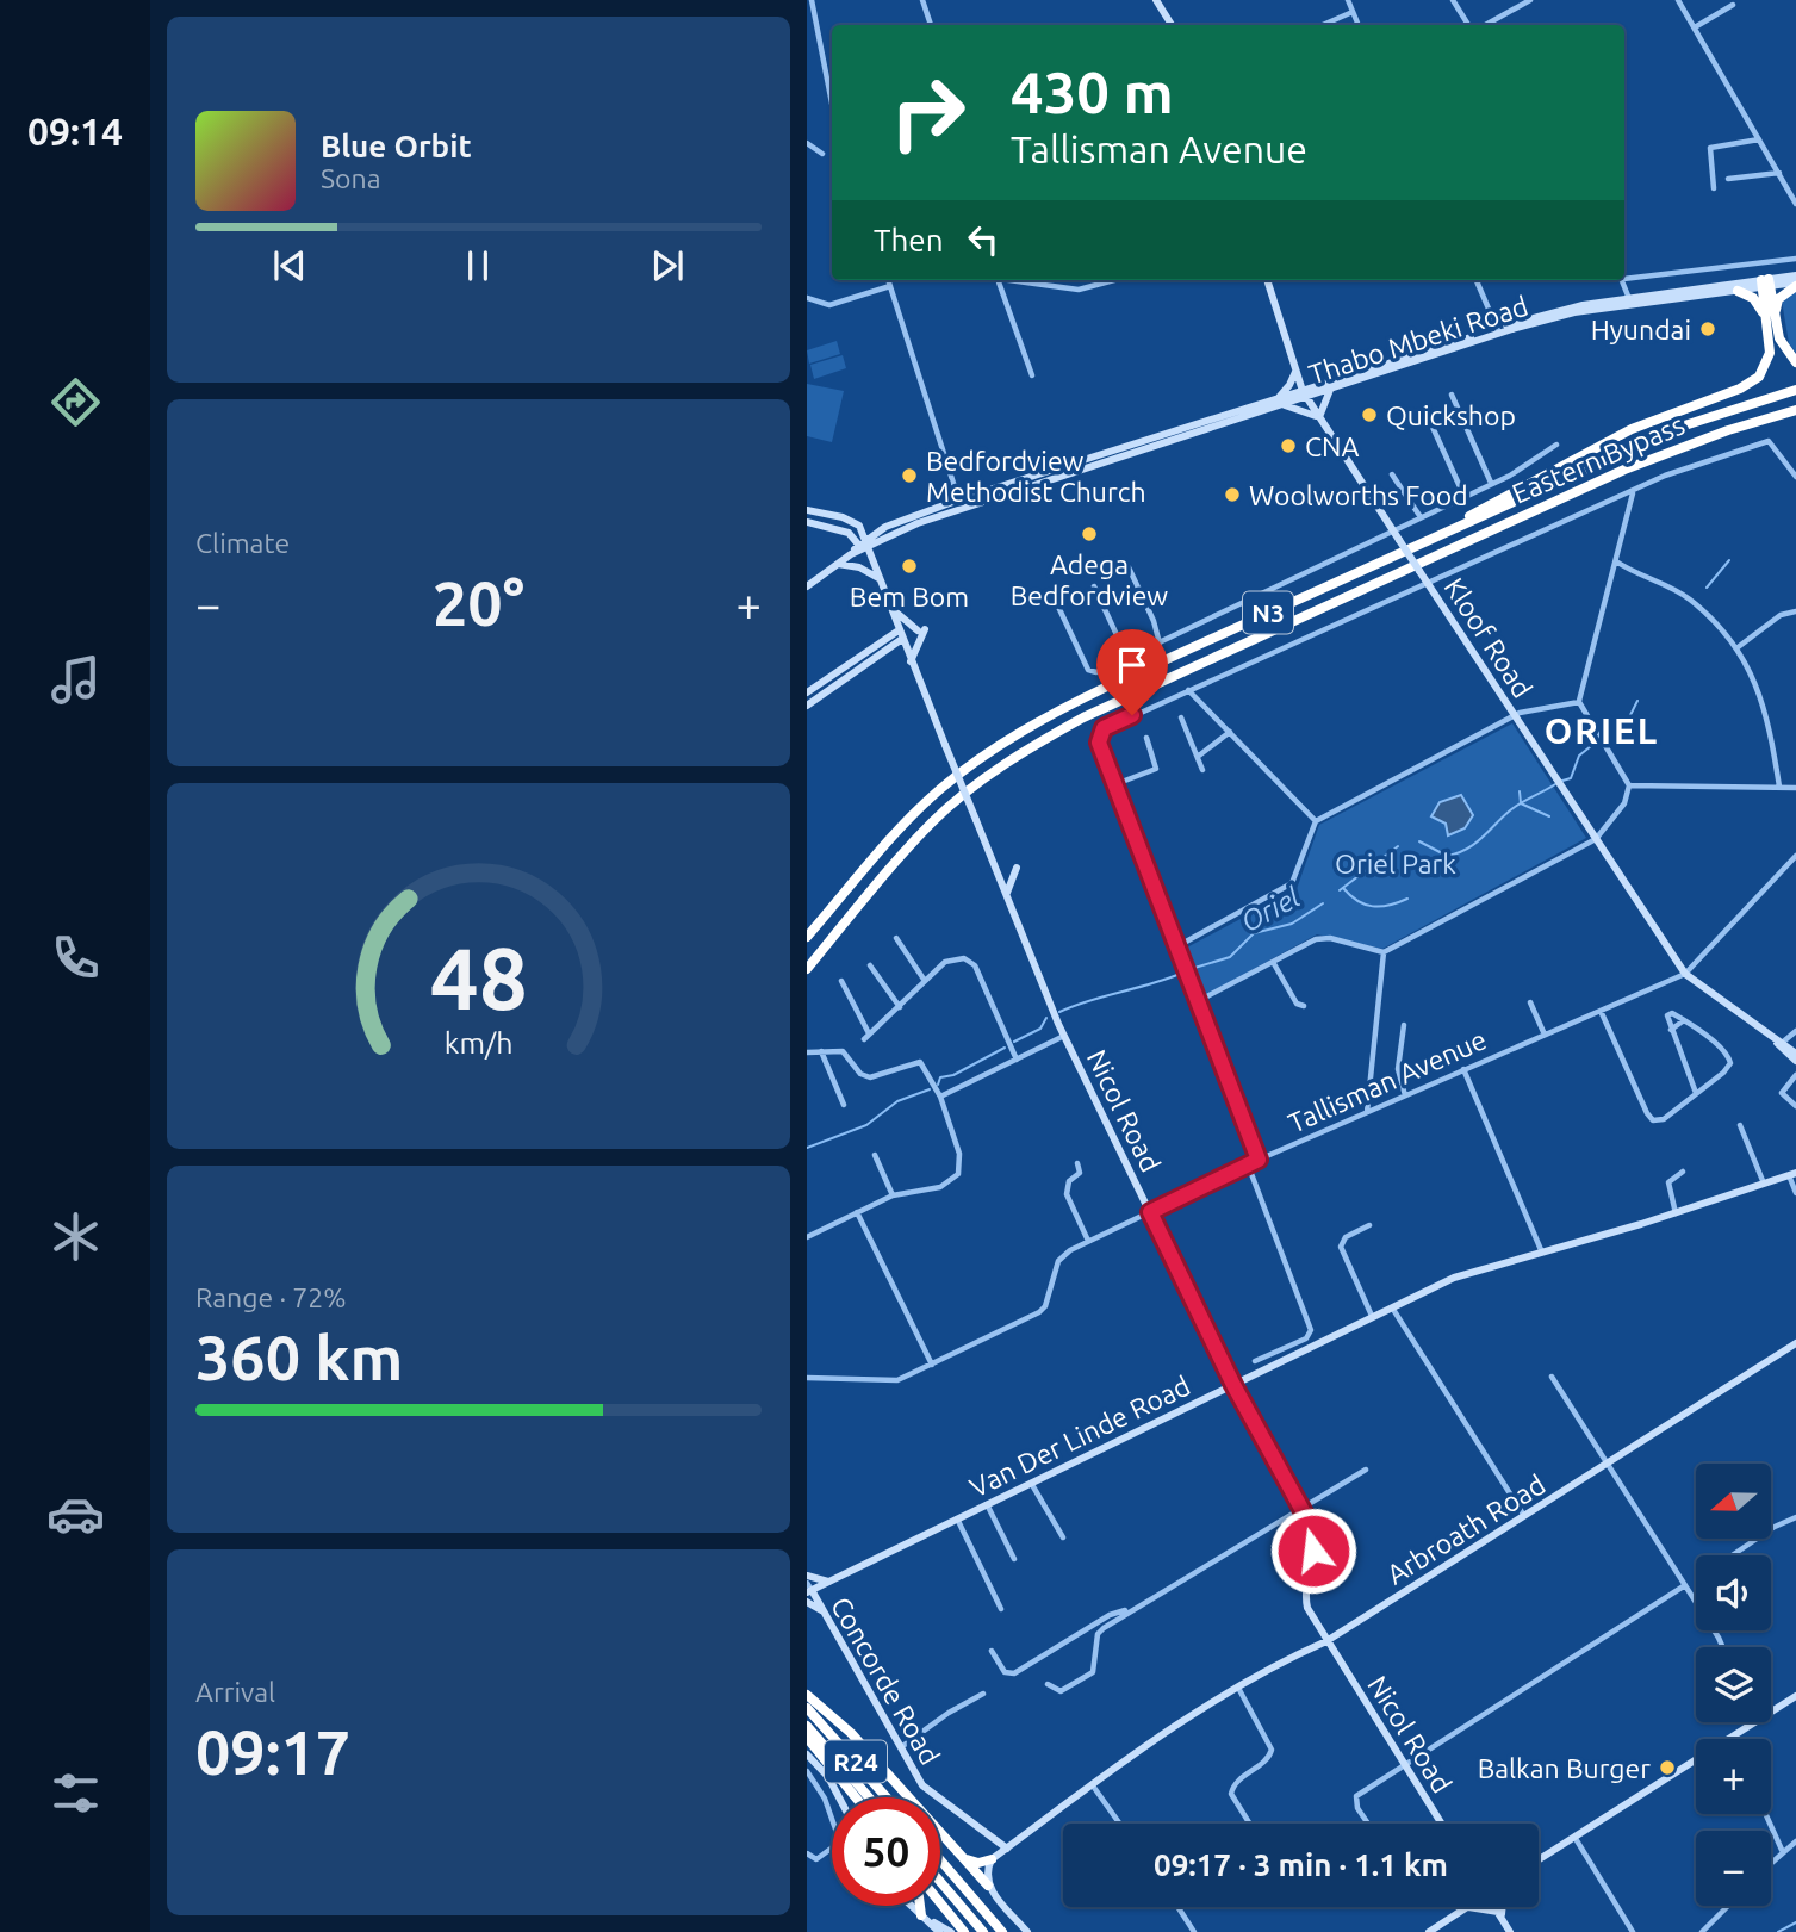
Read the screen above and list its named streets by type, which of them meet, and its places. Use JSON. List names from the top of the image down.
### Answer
{
  "streets": {
    "highway": ["Eastern Bypass", "N3", "R24"],
    "main road": [
      "Thabo Mbeki Road",
      "Kloof Road",
      "Nicol Road",
      "Van Der Linde Road",
      "Arbroath Road",
      "Concorde Road"
    ],
    "street": ["Tallisman Avenue"]
  },
  "crossings": [
    ["Thabo Mbeki Road", "Kloof Road"],
    ["Kloof Road", "Tallisman Avenue"],
    ["Tallisman Avenue", "Nicol Road"],
    ["Nicol Road", "Van Der Linde Road"],
    ["Nicol Road", "Arbroath Road"],
    ["Van Der Linde Road", "Concorde Road"],
    ["Arbroath Road", "Concorde Road"]
  ],
  "districts": ["ORIEL"],
  "water": ["Oriel"],
  "parks": ["Oriel Park"],
  "places": [
    "Hyundai",
    "Quickshop",
    "CNA",
    "Bedfordview Methodist Church",
    "Woolworths Food",
    "Adega Bedfordview",
    "Bem Bom",
    "Balkan Burger"
  ],
  "north": "left",
  "page": {
    "tabs": "09:14",
    "turn": ["430 m", "Tallisman Avenue"],
    "song": ["Blue Orbit", "Sona"],
    "then": "Then",
    "tile": [
      "Climate",
      ["Range · 72%", "360 km"],
      ["Arrival", "09:17"]
    ],
    "heat": ["−", "20°", "+"],
    "map_buttons": ["+", "−"],
    "limit": "50",
    "trip": "09:17 · 3 min · 1.1 km",
    "gauge": ["48", "km/h"]
  }
}
